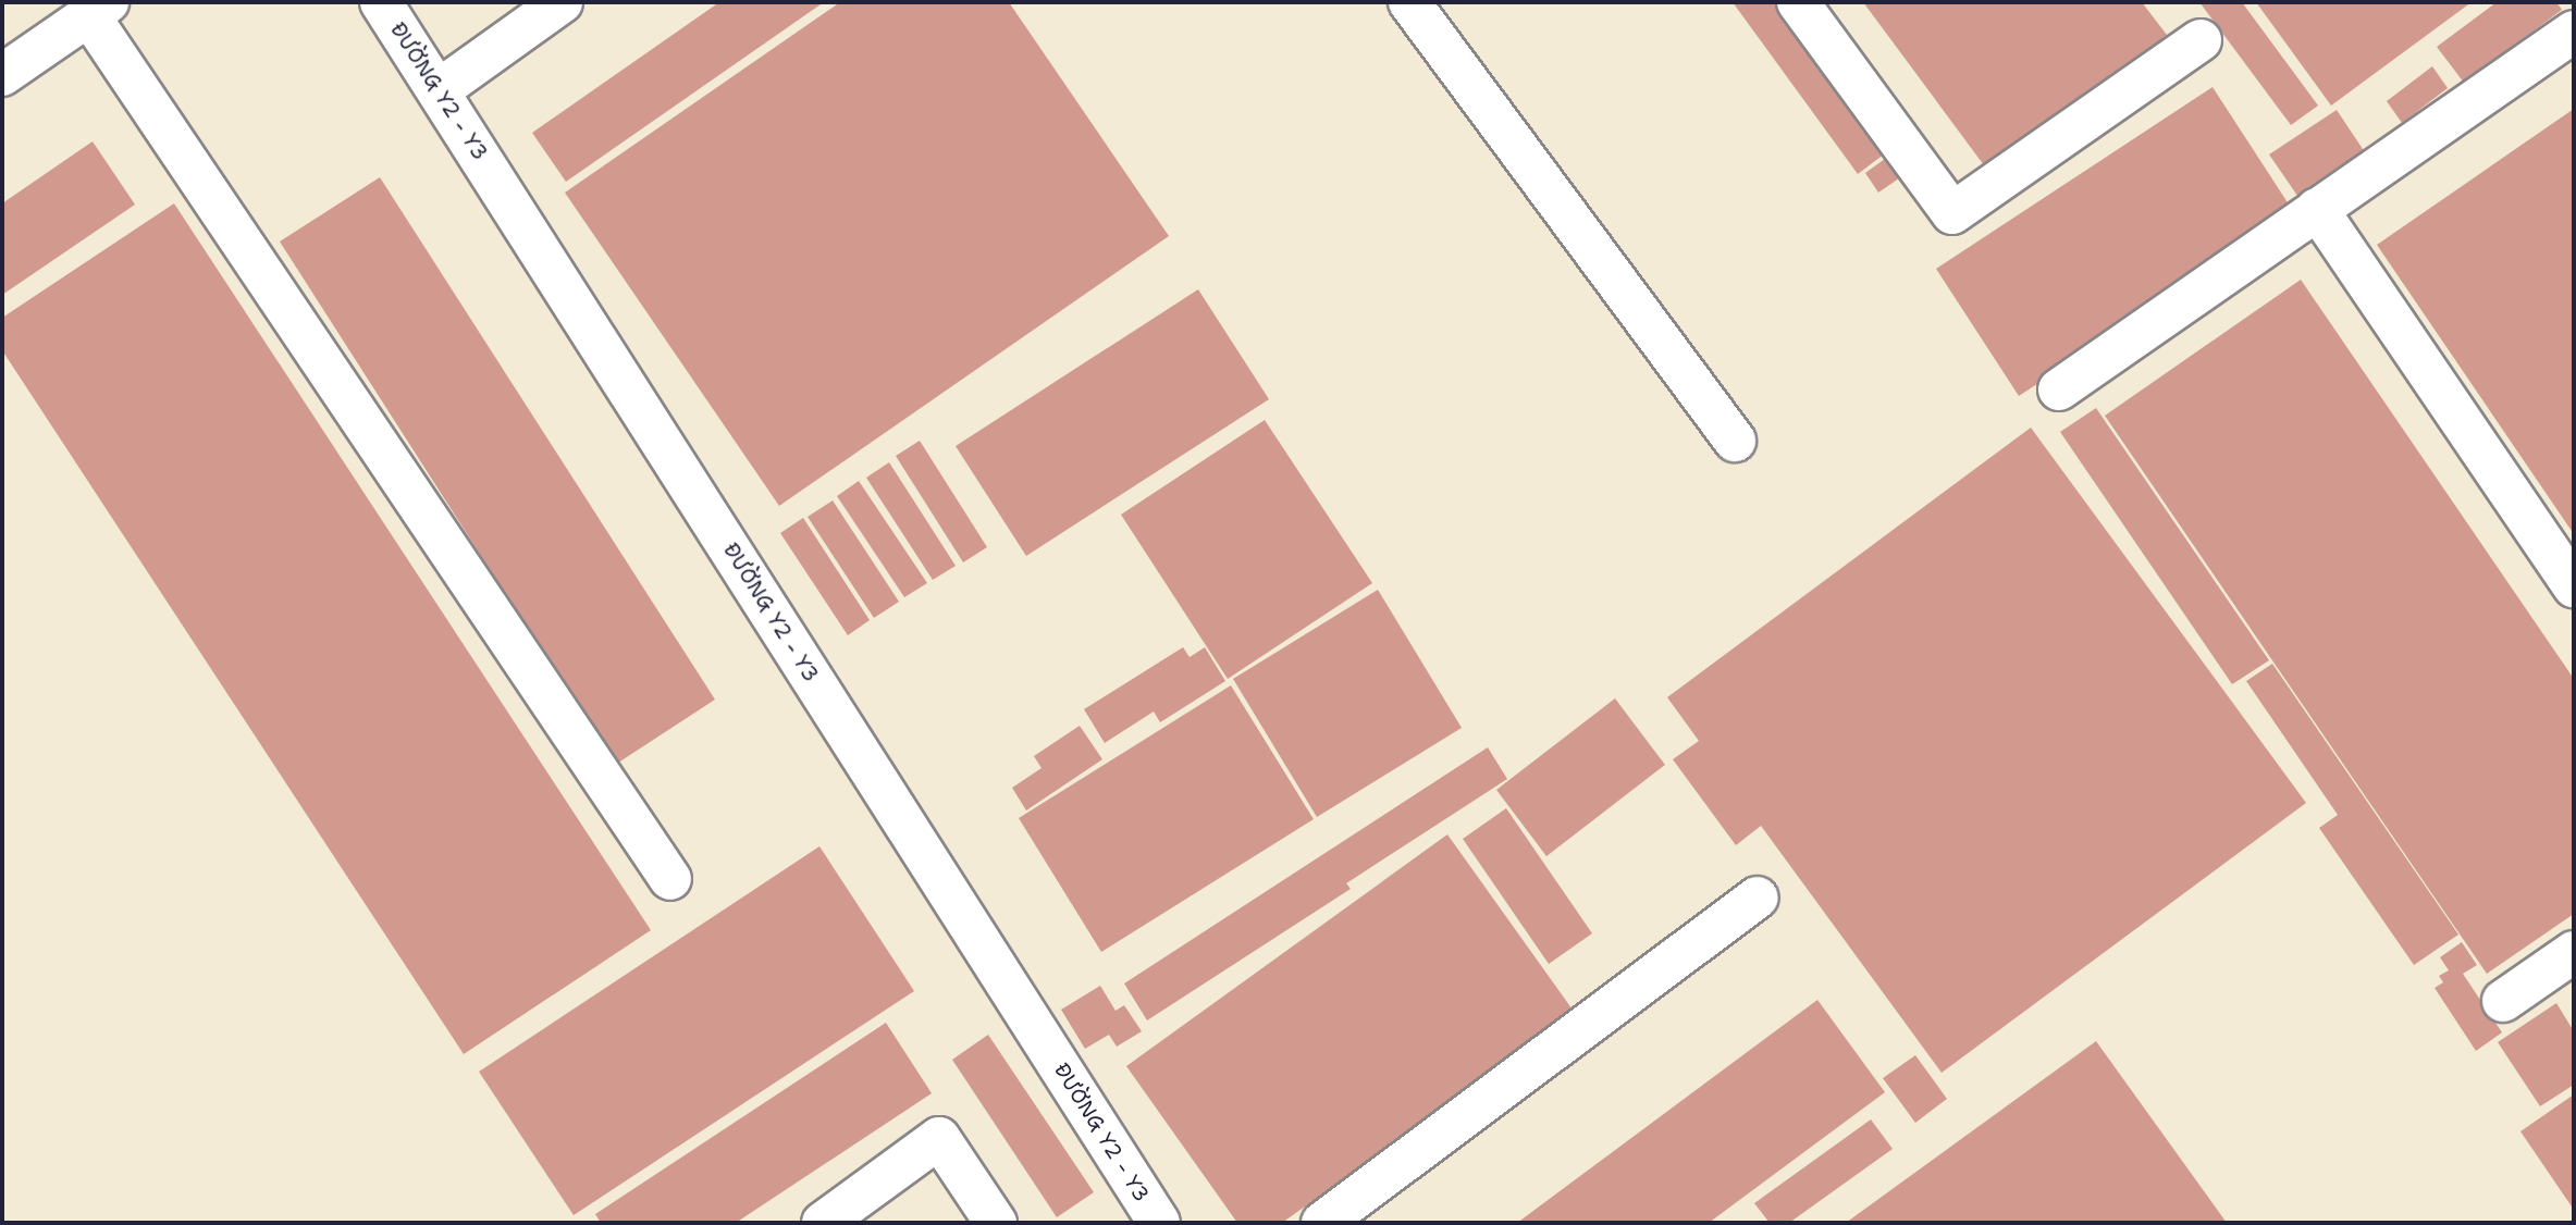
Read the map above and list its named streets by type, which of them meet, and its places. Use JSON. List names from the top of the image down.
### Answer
{
  "streets": {
    "street": ["ĐƯỜNG Y2 - Y3"]
  }
}
